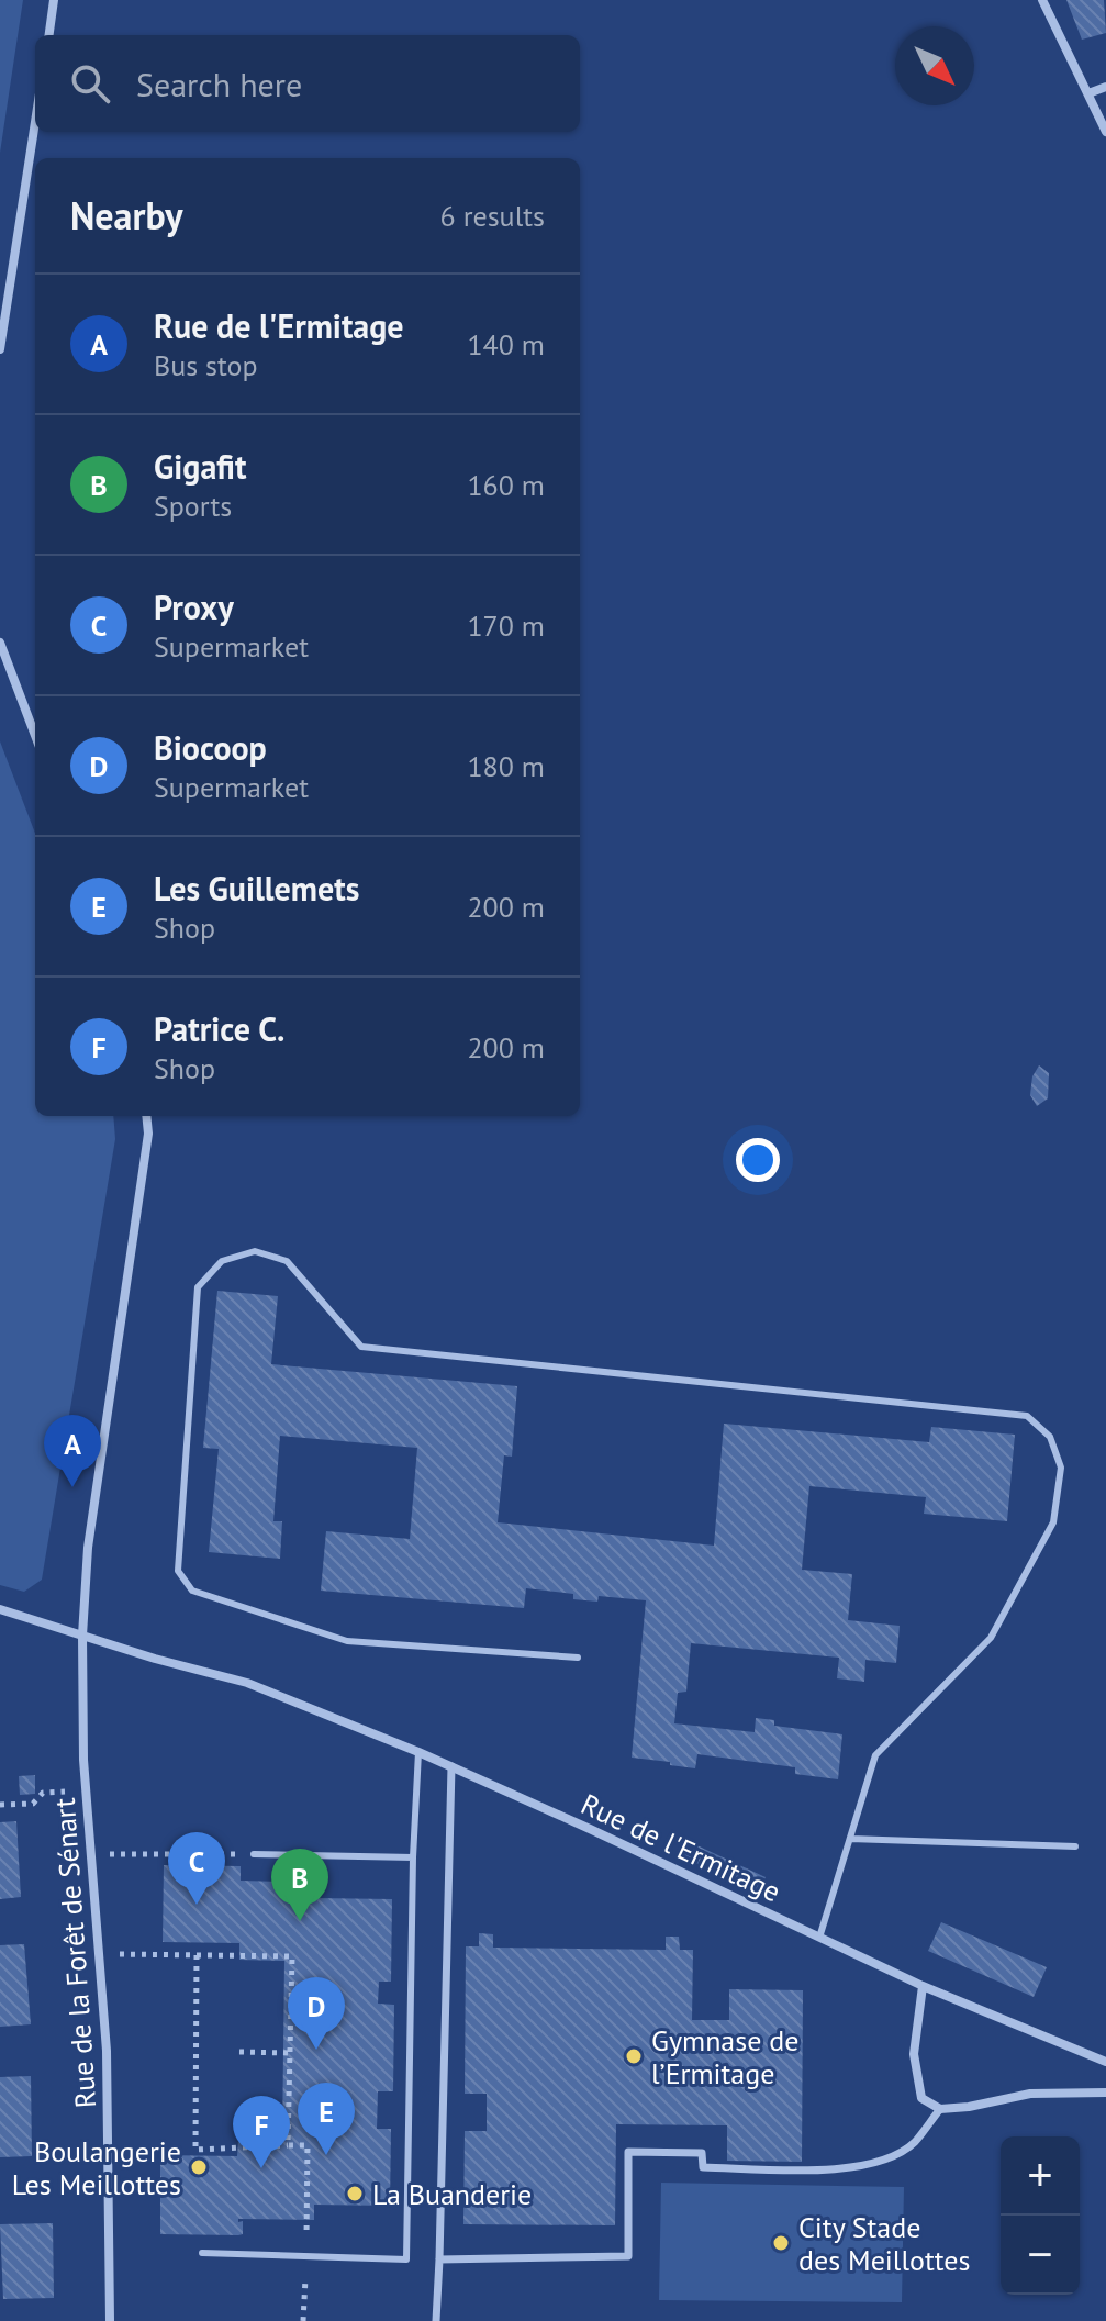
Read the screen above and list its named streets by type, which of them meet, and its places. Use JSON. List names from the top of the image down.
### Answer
{
  "streets": {
    "street": ["Rue de l'Ermitage", "Rue de la Forêt de Sénart"]
  },
  "crossings": [
    ["Rue de l'Ermitage", "Rue de la Forêt de Sénart"]
  ],
  "places": [
    "Gymnase de l’Ermitage",
    "Boulangerie Les Meillottes",
    "La Buanderie",
    "City Stade des Meillottes"
  ],
  "north": "bottom right",
  "page": {
    "search": "Search here",
    "heading": ["Nearby", "6 results"],
    "list": [
      {
        "mark": "A",
        "name": "Rue de l'Ermitage",
        "note": "Bus stop",
        "value": "140 m"
      },
      {
        "mark": "B",
        "name": "Gigafit",
        "note": "Sports",
        "value": "160 m"
      },
      {
        "mark": "C",
        "name": "Proxy",
        "note": "Supermarket",
        "value": "170 m"
      },
      {
        "mark": "D",
        "name": "Biocoop",
        "note": "Supermarket",
        "value": "180 m"
      },
      {
        "mark": "E",
        "name": "Les Guillemets",
        "note": "Shop",
        "value": "200 m"
      },
      {
        "mark": "F",
        "name": "Patrice C.",
        "note": "Shop",
        "value": "200 m"
      }
    ],
    "pins": [
      "A",
      "C",
      "B",
      "D",
      "E",
      "F"
    ],
    "map_buttons": ["+", "−"]
  }
}
